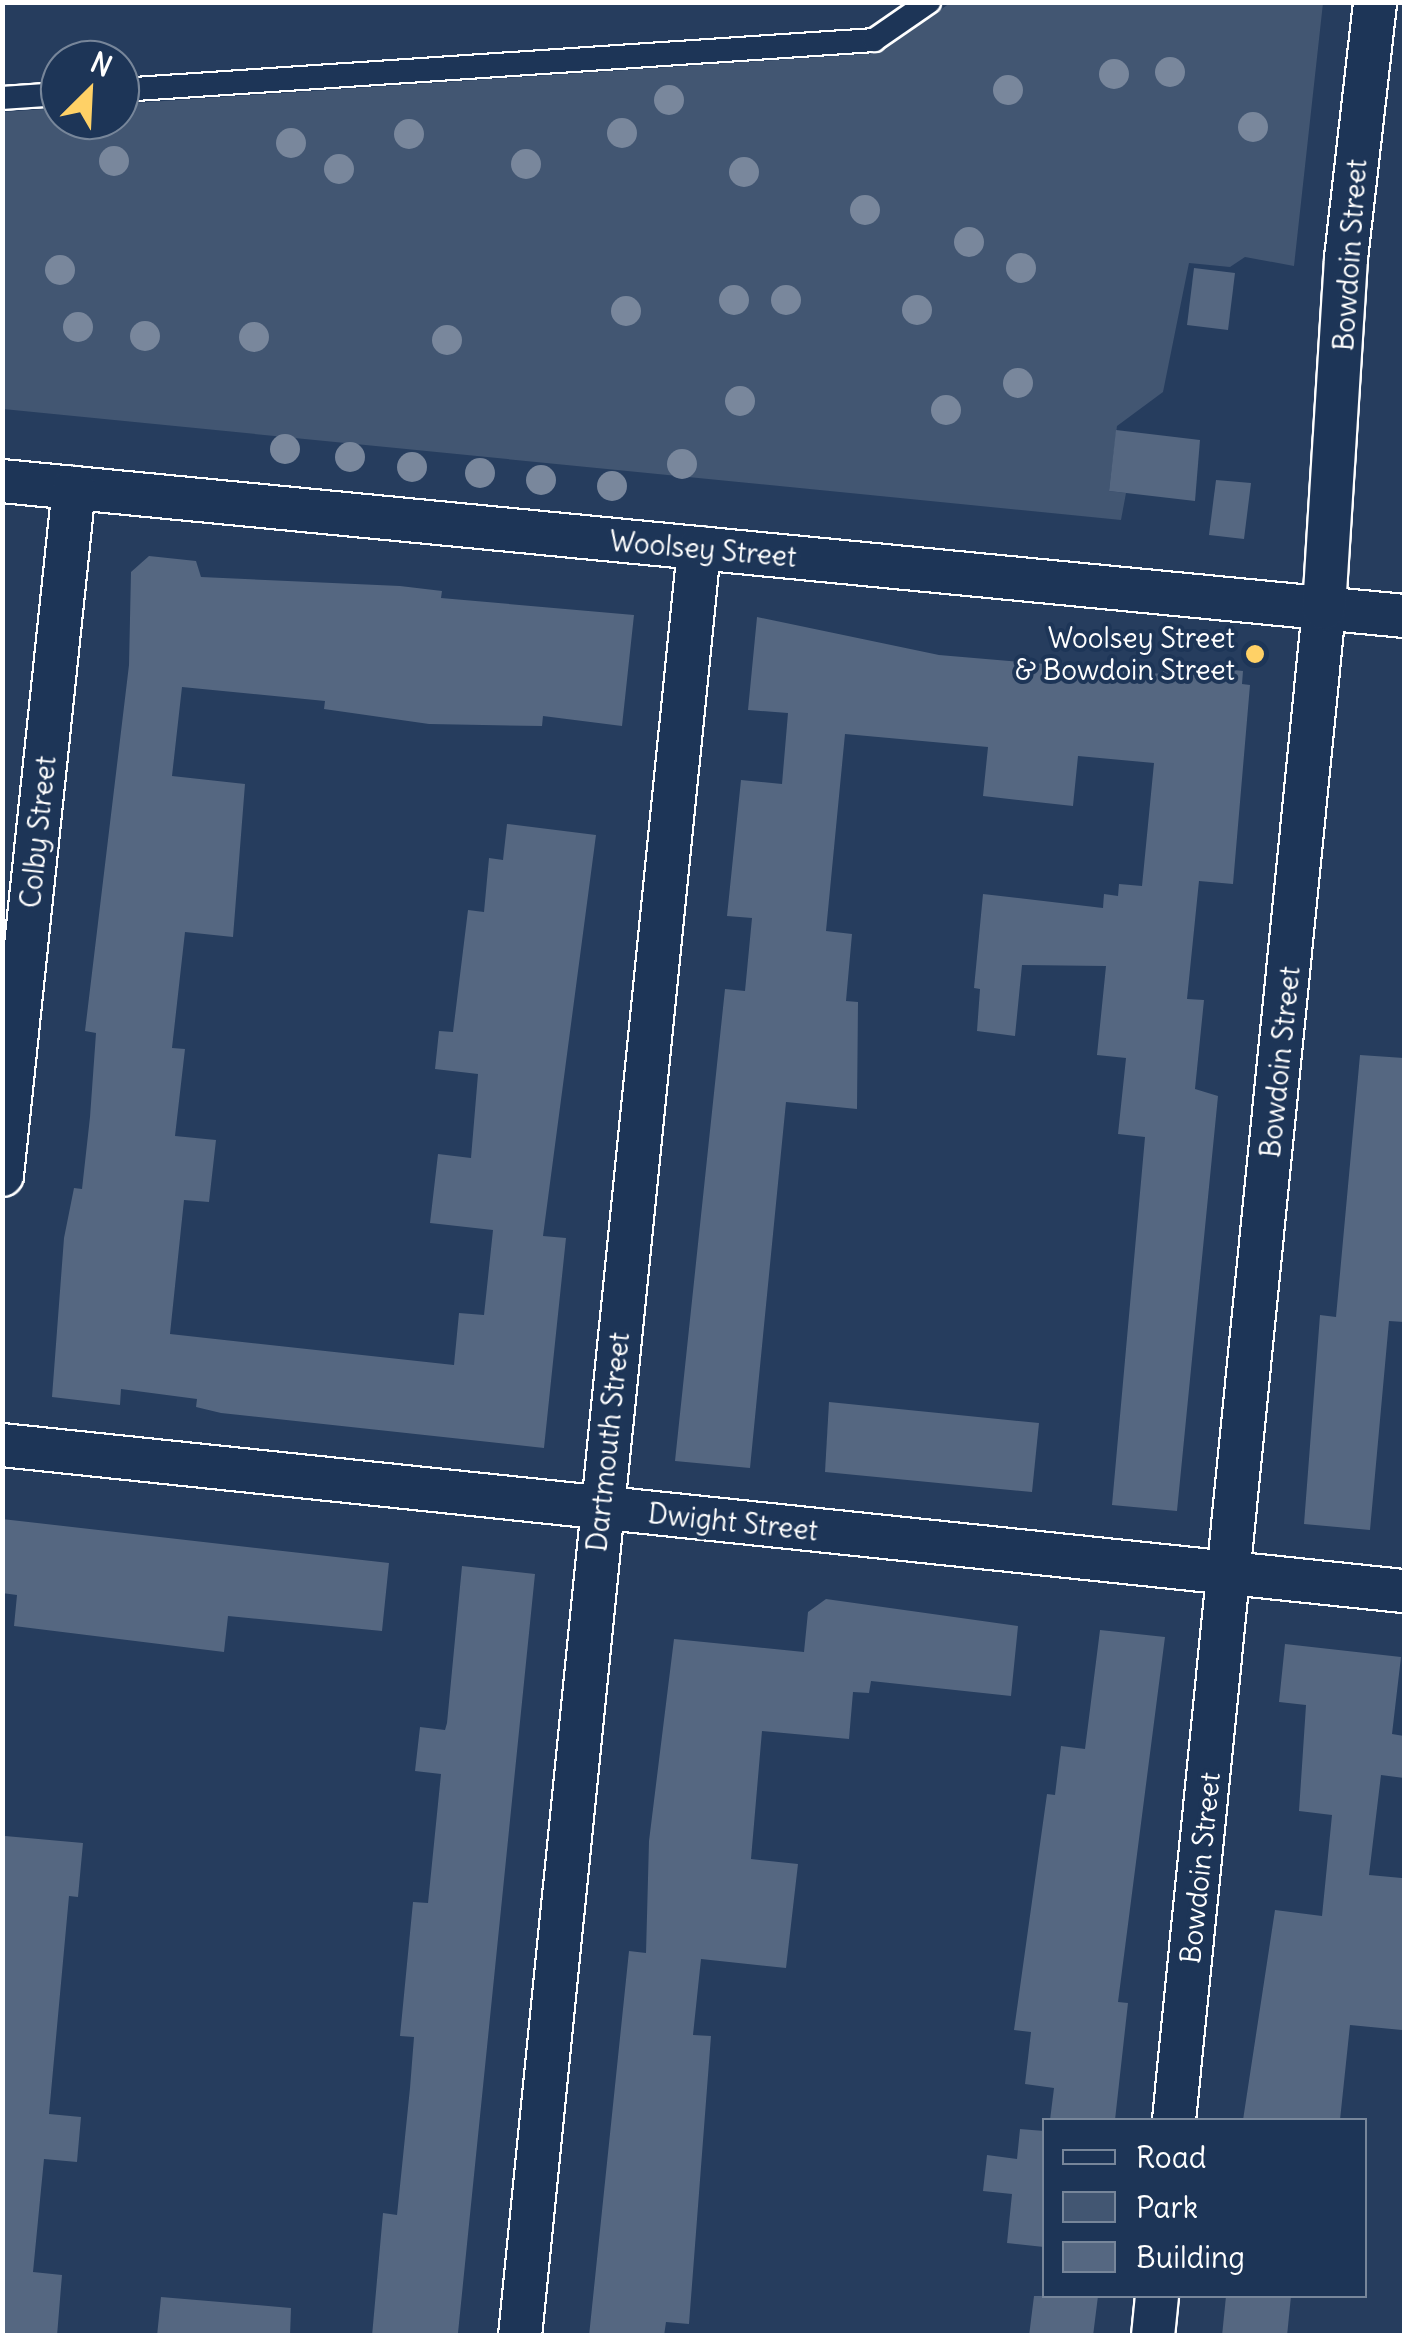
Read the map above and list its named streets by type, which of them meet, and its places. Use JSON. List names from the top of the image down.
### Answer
{
  "streets": {
    "street": [
      "Bowdoin Street",
      "Woolsey Street",
      "Colby Street",
      "Dartmouth Street",
      "Dwight Street"
    ]
  },
  "crossings": [
    ["Bowdoin Street", "Woolsey Street"],
    ["Bowdoin Street", "Dwight Street"],
    ["Woolsey Street", "Colby Street"],
    ["Woolsey Street", "Dartmouth Street"],
    ["Dartmouth Street", "Dwight Street"]
  ],
  "places": ["Woolsey Street & Bowdoin Street"],
  "legend": ["Road", "Park", "Building"],
  "north": "top right"
}
